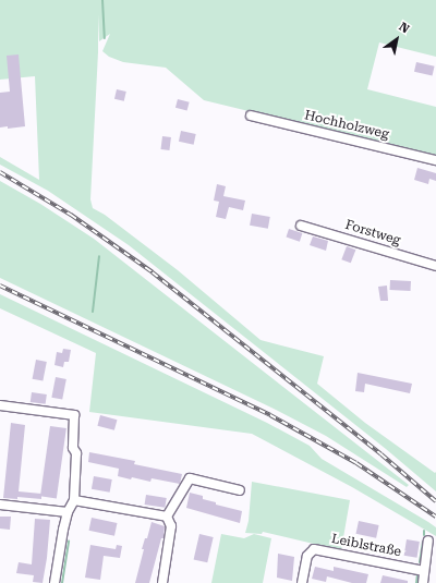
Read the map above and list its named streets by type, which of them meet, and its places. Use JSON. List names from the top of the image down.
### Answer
{
  "streets": {
    "street": ["Hochholzweg", "Forstweg", "Leiblstraße"]
  },
  "north": "top right"
}
